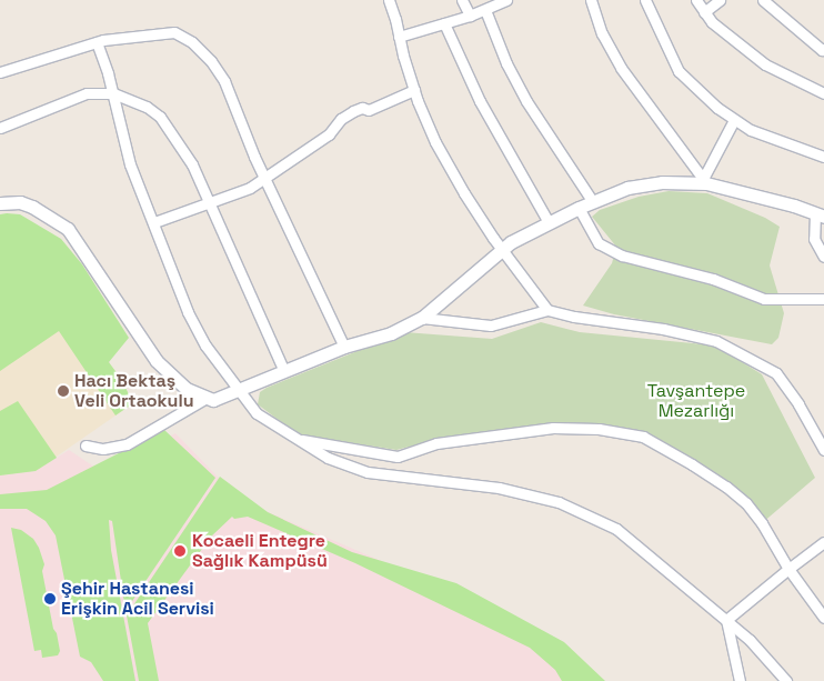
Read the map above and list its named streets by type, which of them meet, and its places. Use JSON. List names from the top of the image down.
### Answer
{
  "parks": ["Tavşantepe Mezarlığı"],
  "places": ["Hacı Bektaş Veli Ortaokulu", "Kocaeli Entegre Sağlık Kampüsü", "Şehir Hastanesi Erişkin Acil Servisi"]
}
